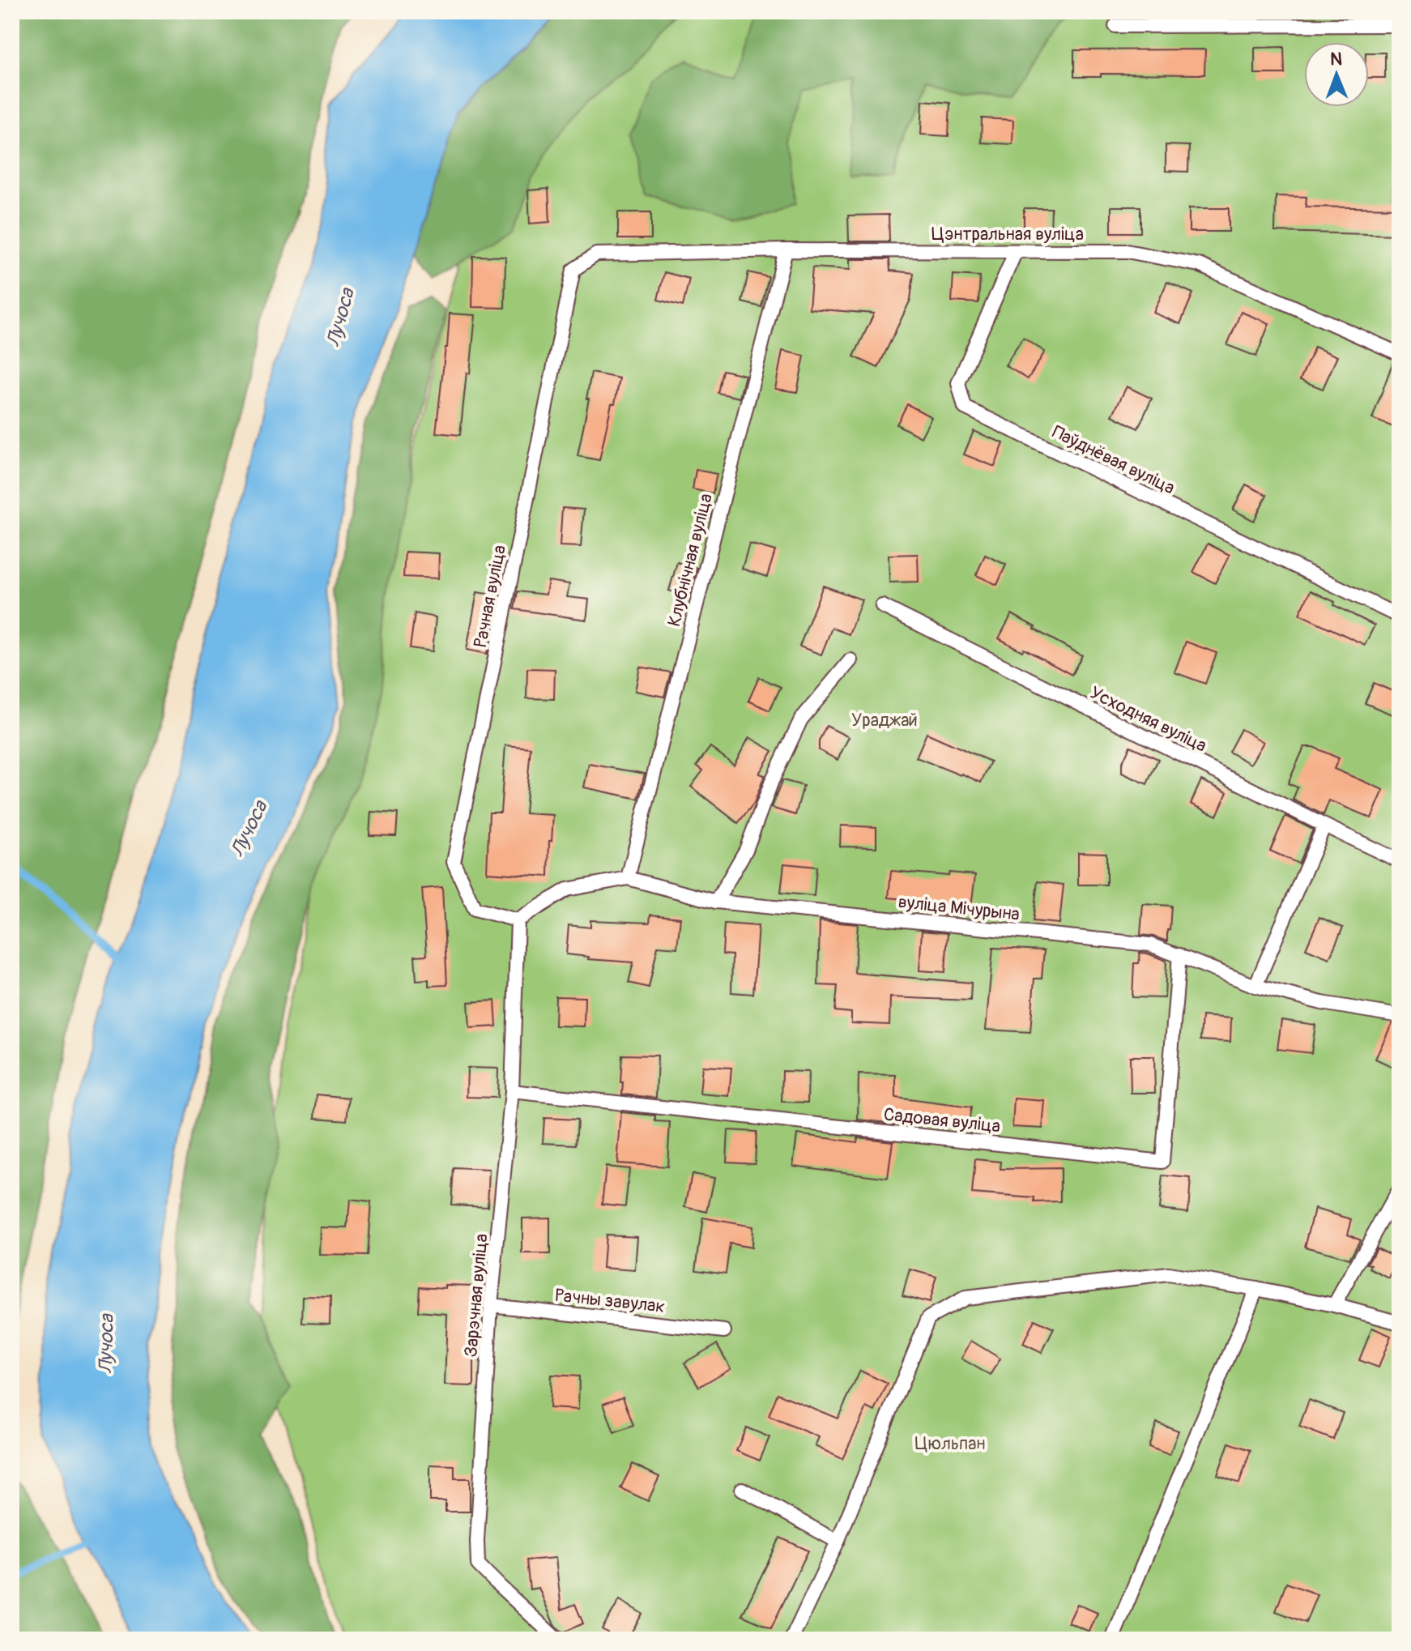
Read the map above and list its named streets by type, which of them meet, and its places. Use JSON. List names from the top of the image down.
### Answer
{
  "streets": {
    "lane": [
      "Цэнтральная вуліца",
      "Паўднёвая вуліца",
      "Клубнічная вуліца",
      "Рачная вуліца",
      "Усходняя вуліца",
      "вуліца Мічурына",
      "Садовая вуліца",
      "Зарэчная вуліца",
      "Рачны завулак"
    ]
  },
  "crossings": [
    ["Цэнтральная вуліца", "Паўднёвая вуліца"],
    ["Цэнтральная вуліца", "Клубнічная вуліца"],
    ["Цэнтральная вуліца", "Рачная вуліца"],
    ["Клубнічная вуліца", "вуліца Мічурына"],
    ["Рачная вуліца", "вуліца Мічурына"],
    ["Рачная вуліца", "Зарэчная вуліца"],
    ["вуліца Мічурына", "Садовая вуліца"],
    ["вуліца Мічурына", "Зарэчная вуліца"],
    ["Садовая вуліца", "Зарэчная вуліца"],
    ["Зарэчная вуліца", "Рачны завулак"]
  ],
  "water": ["Лучоса"],
  "parks": ["Ураджай", "Цюльпан"],
  "north": "top"
}
